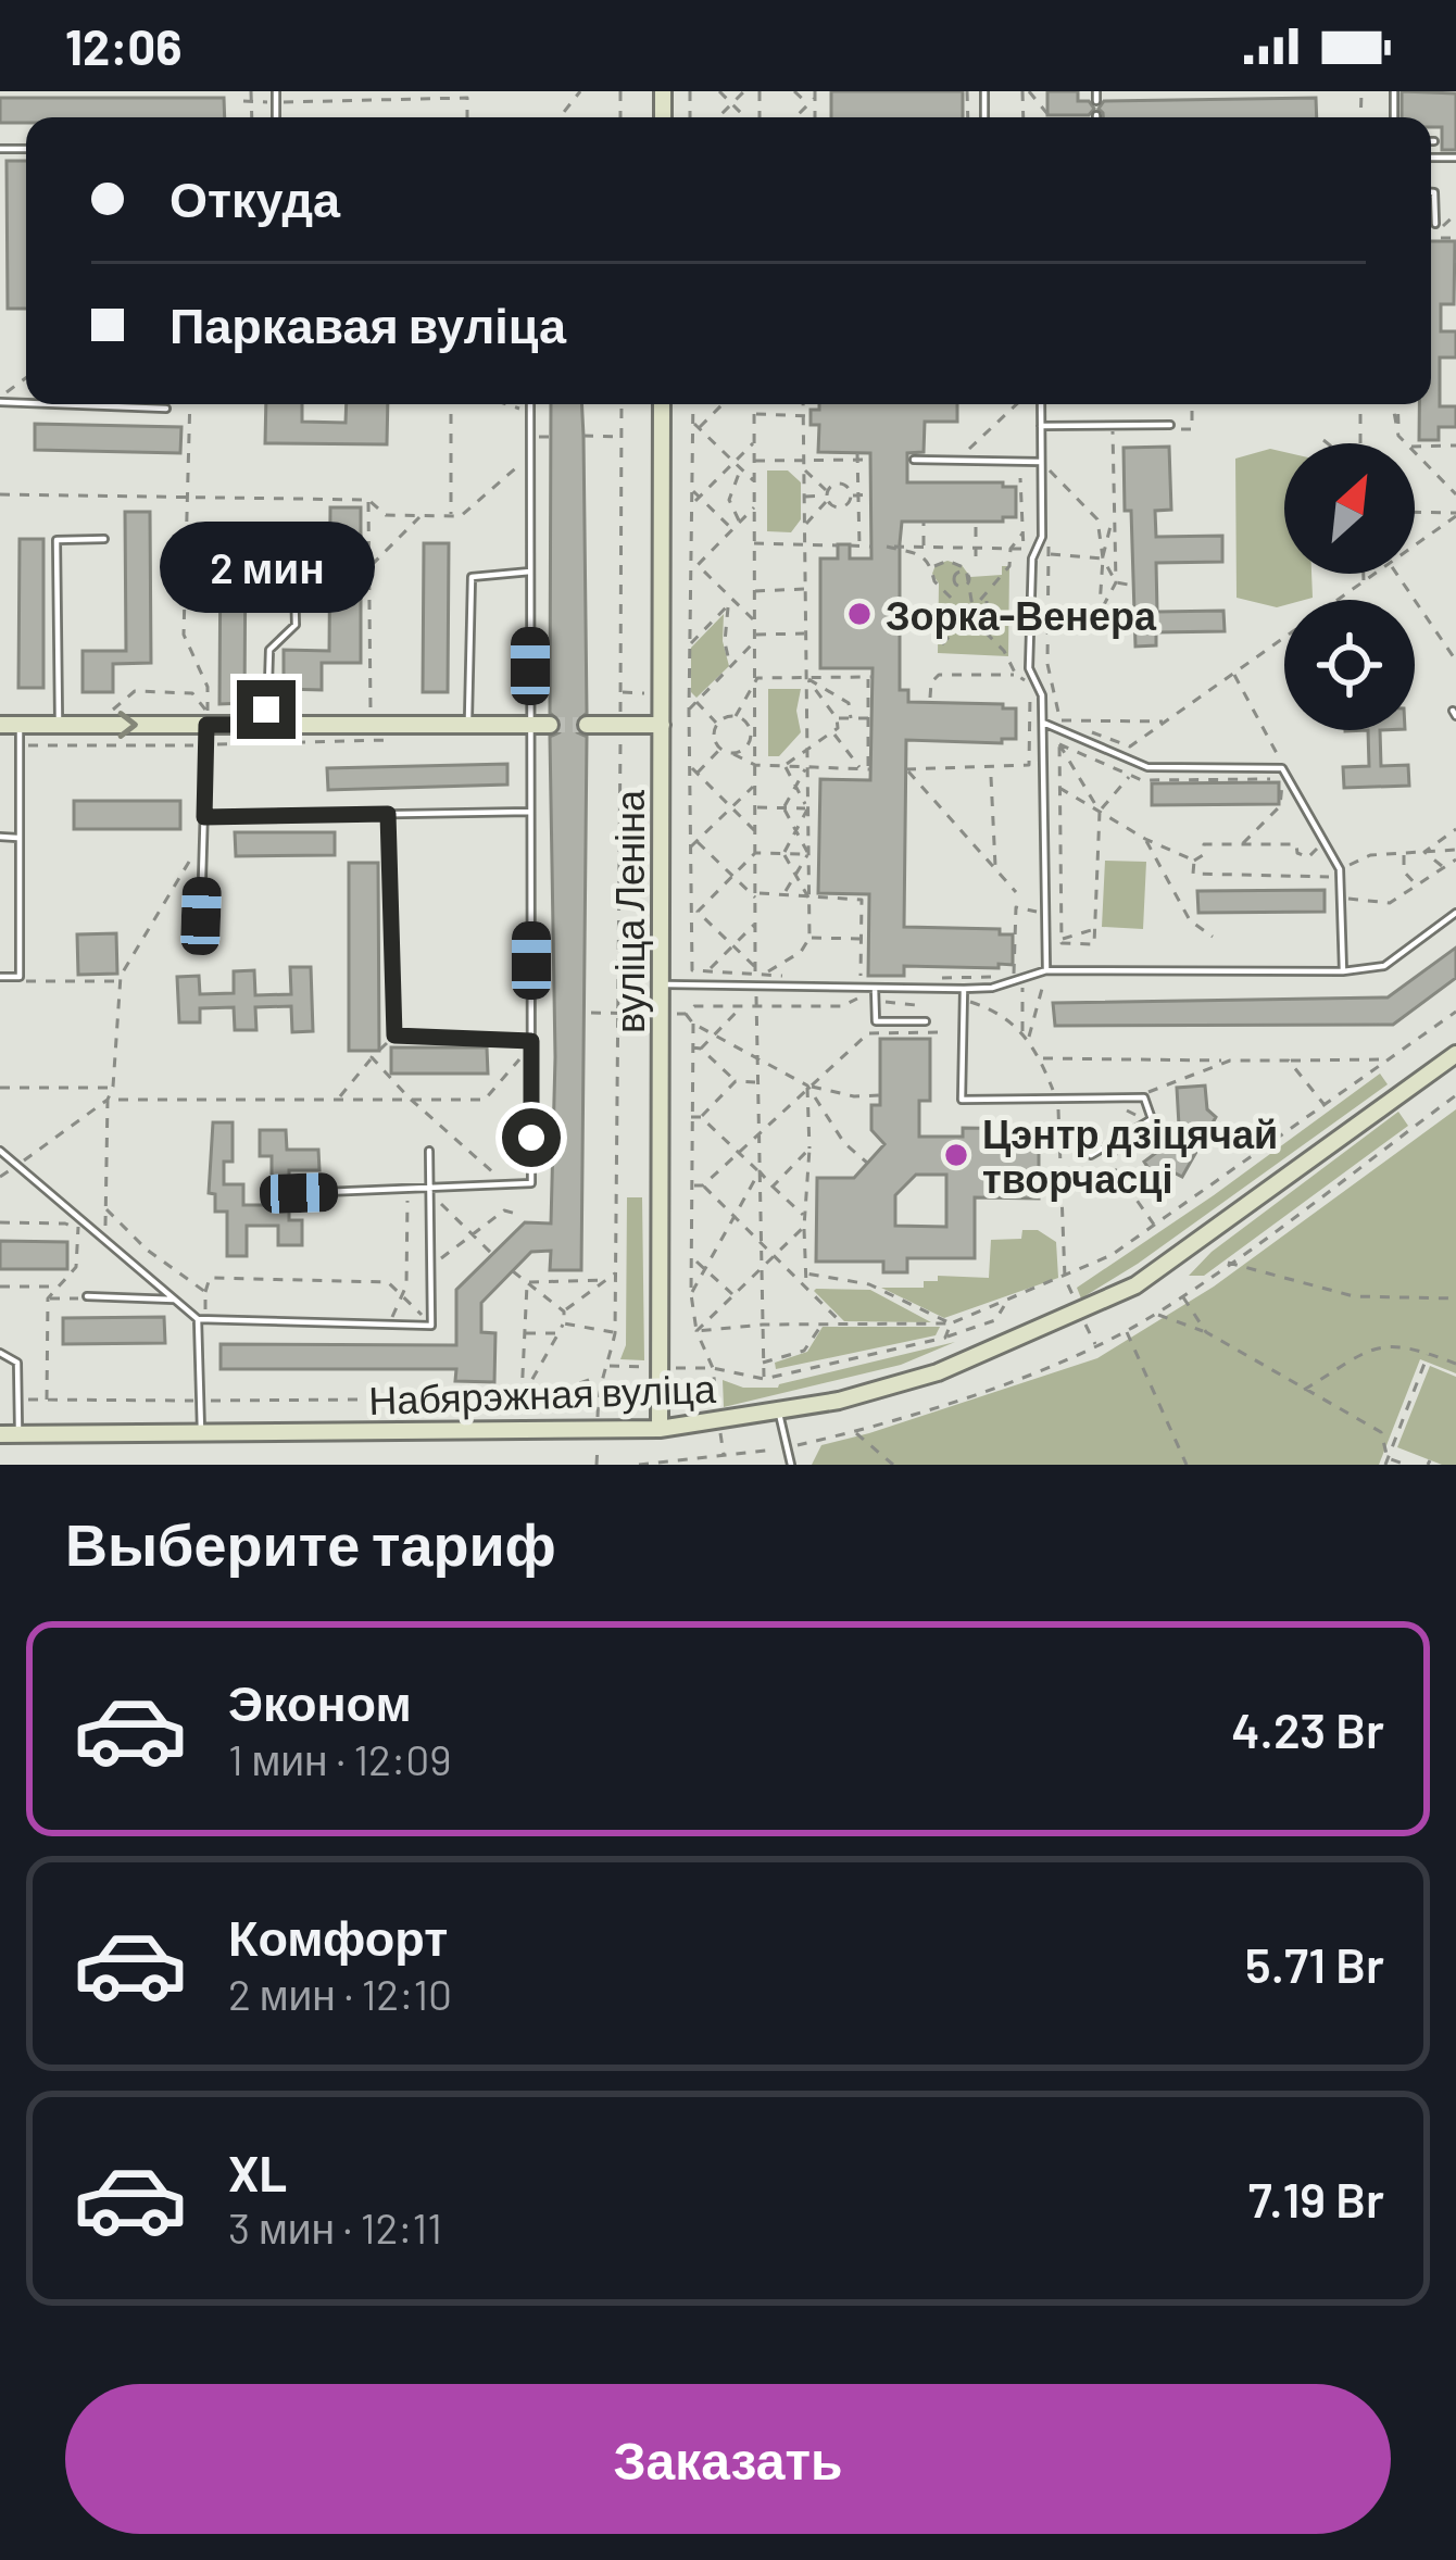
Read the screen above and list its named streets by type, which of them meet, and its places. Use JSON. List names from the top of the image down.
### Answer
{
  "streets": {
    "main road": ["вуліца Леніна", "Набярэжная вуліца"]
  },
  "crossings": [
    ["вуліца Леніна", "Набярэжная вуліца"]
  ],
  "places": ["Зорка-Венера", "Цэнтр дзіцячай творчасці"],
  "north": "top right",
  "page": {
    "status": "12:06",
    "banner": ["Откуда", "Паркавая вуліца"],
    "bubble": "2 мин",
    "heading": "Выберите тариф",
    "list": [
      {
        "name": "Эконом",
        "note": "1 мин · 12:09",
        "value": "4.23 Br"
      },
      {
        "name": "Комфорт",
        "note": "2 мин · 12:10",
        "value": "5.71 Br"
      },
      {
        "name": "XL",
        "note": "3 мин · 12:11",
        "value": "7.19 Br"
      }
    ],
    "buttons": "Заказать"
  }
}
